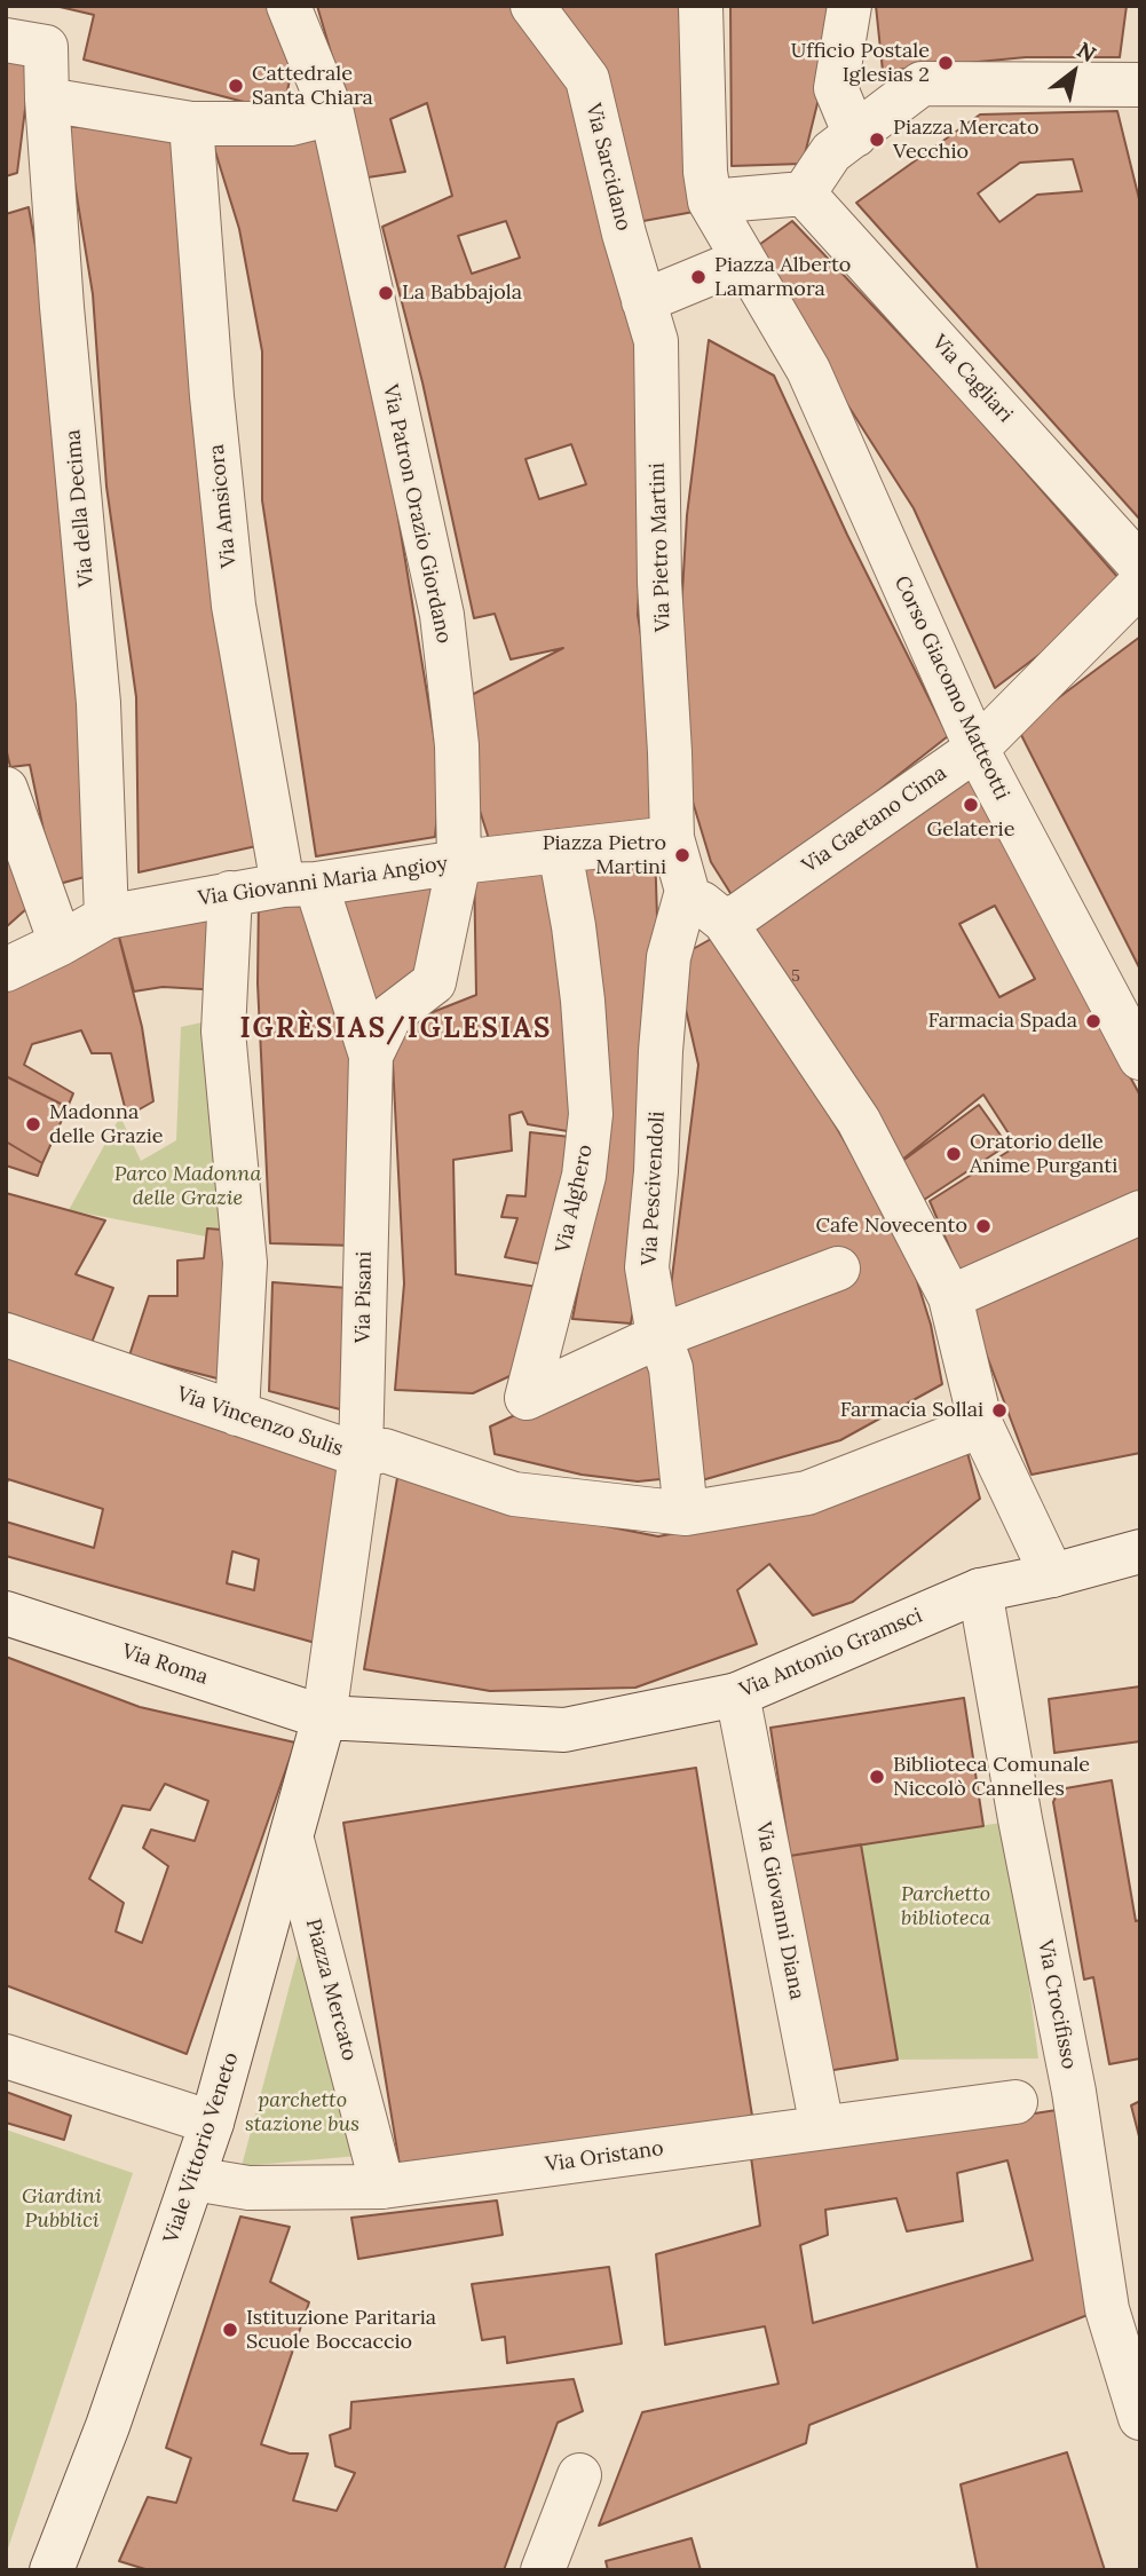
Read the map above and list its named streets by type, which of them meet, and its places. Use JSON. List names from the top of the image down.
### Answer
{
  "streets": {
    "street": [
      "Via Sarcidano",
      "Via Cagliari",
      "Via Amsicora",
      "Via della Decima",
      "Via Patron Orazio Giordano",
      "Via Pietro Martini",
      "Corso Giacomo Matteotti",
      "Via Gaetano Cima",
      "Via Giovanni Maria Angioy",
      "Via Pescivendoli",
      "Via Alghero",
      "Via Pisani",
      "Via Vincenzo Sulis",
      "Via Antonio Gramsci",
      "Via Roma",
      "Via Giovanni Diana",
      "Piazza Mercato",
      "Via Crocifisso",
      "Viale Vittorio Veneto",
      "Via Oristano"
    ]
  },
  "crossings": [
    ["Via Sarcidano", "Via Pietro Martini"],
    ["Via Amsicora", "Via Giovanni Maria Angioy"],
    ["Via Amsicora", "Via Pisani"],
    ["Via della Decima", "Via Giovanni Maria Angioy"],
    ["Via Patron Orazio Giordano", "Via Giovanni Maria Angioy"],
    ["Via Patron Orazio Giordano", "Via Pisani"],
    ["Via Pietro Martini", "Via Giovanni Maria Angioy"],
    ["Corso Giacomo Matteotti", "Via Gaetano Cima"],
    ["Via Giovanni Maria Angioy", "Via Alghero"],
    ["Via Giovanni Maria Angioy", "Via Pisani"],
    ["Via Pescivendoli", "Via Alghero"],
    ["Via Pescivendoli", "Via Vincenzo Sulis"],
    ["Via Pisani", "Via Vincenzo Sulis"],
    ["Via Pisani", "Via Antonio Gramsci"],
    ["Via Pisani", "Via Roma"],
    ["Via Pisani", "Viale Vittorio Veneto"],
    ["Via Antonio Gramsci", "Via Roma"],
    ["Via Antonio Gramsci", "Via Giovanni Diana"],
    ["Via Antonio Gramsci", "Via Crocifisso"],
    ["Via Antonio Gramsci", "Viale Vittorio Veneto"],
    ["Via Roma", "Viale Vittorio Veneto"],
    ["Via Giovanni Diana", "Via Oristano"],
    ["Piazza Mercato", "Viale Vittorio Veneto"],
    ["Piazza Mercato", "Via Oristano"],
    ["Viale Vittorio Veneto", "Via Oristano"]
  ],
  "districts": ["IGRÈSIAS/IGLESIAS"],
  "parks": [
    "Parco Madonna delle Grazie",
    "Parchetto biblioteca",
    "parchetto stazione bus",
    "Giardini Pubblici"
  ],
  "places": [
    "Ufficio Postale Iglesias 2",
    "Cattedrale Santa Chiara",
    "Piazza Mercato Vecchio",
    "Piazza Alberto Lamarmora",
    "La Babbajola",
    "Gelaterie",
    "Piazza Pietro Martini",
    "Farmacia Spada",
    "Madonna delle Grazie",
    "Oratorio delle Anime Purganti",
    "Cafe Novecento",
    "Farmacia Sollai",
    "Biblioteca Comunale Niccolò Cannelles",
    "Istituzione Paritaria Scuole Boccaccio"
  ],
  "house_numbers": ["5"],
  "north": "top right"
}
